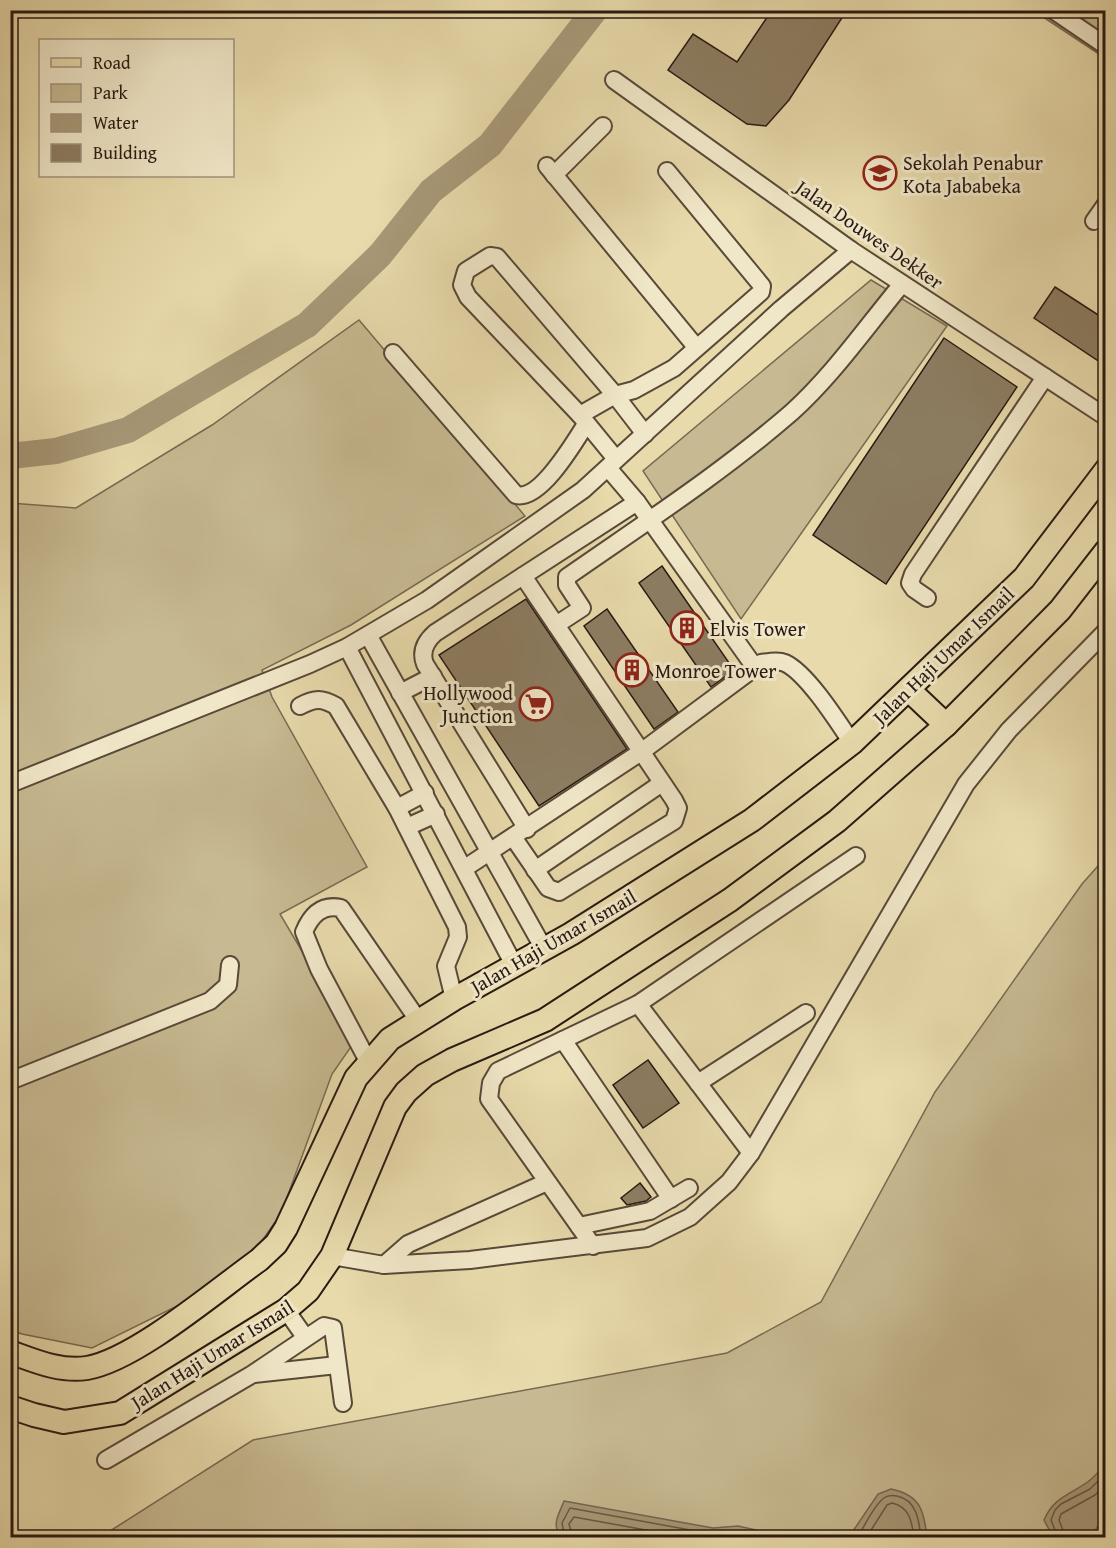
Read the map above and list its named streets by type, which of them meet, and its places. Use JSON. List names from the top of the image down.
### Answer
{
  "streets": {
    "main road": ["Jalan Haji Umar Ismail"],
    "street": ["Jalan Douwes Dekker"]
  },
  "places": {
    "school or university": ["Sekolah Penabur Kota Jababeka"],
    "building": ["Elvis Tower", "Monroe Tower"],
    "supermarket": ["Hollywood Junction"]
  },
  "legend": [
    "Road",
    "Park",
    "Water",
    "Building"
  ]
}
